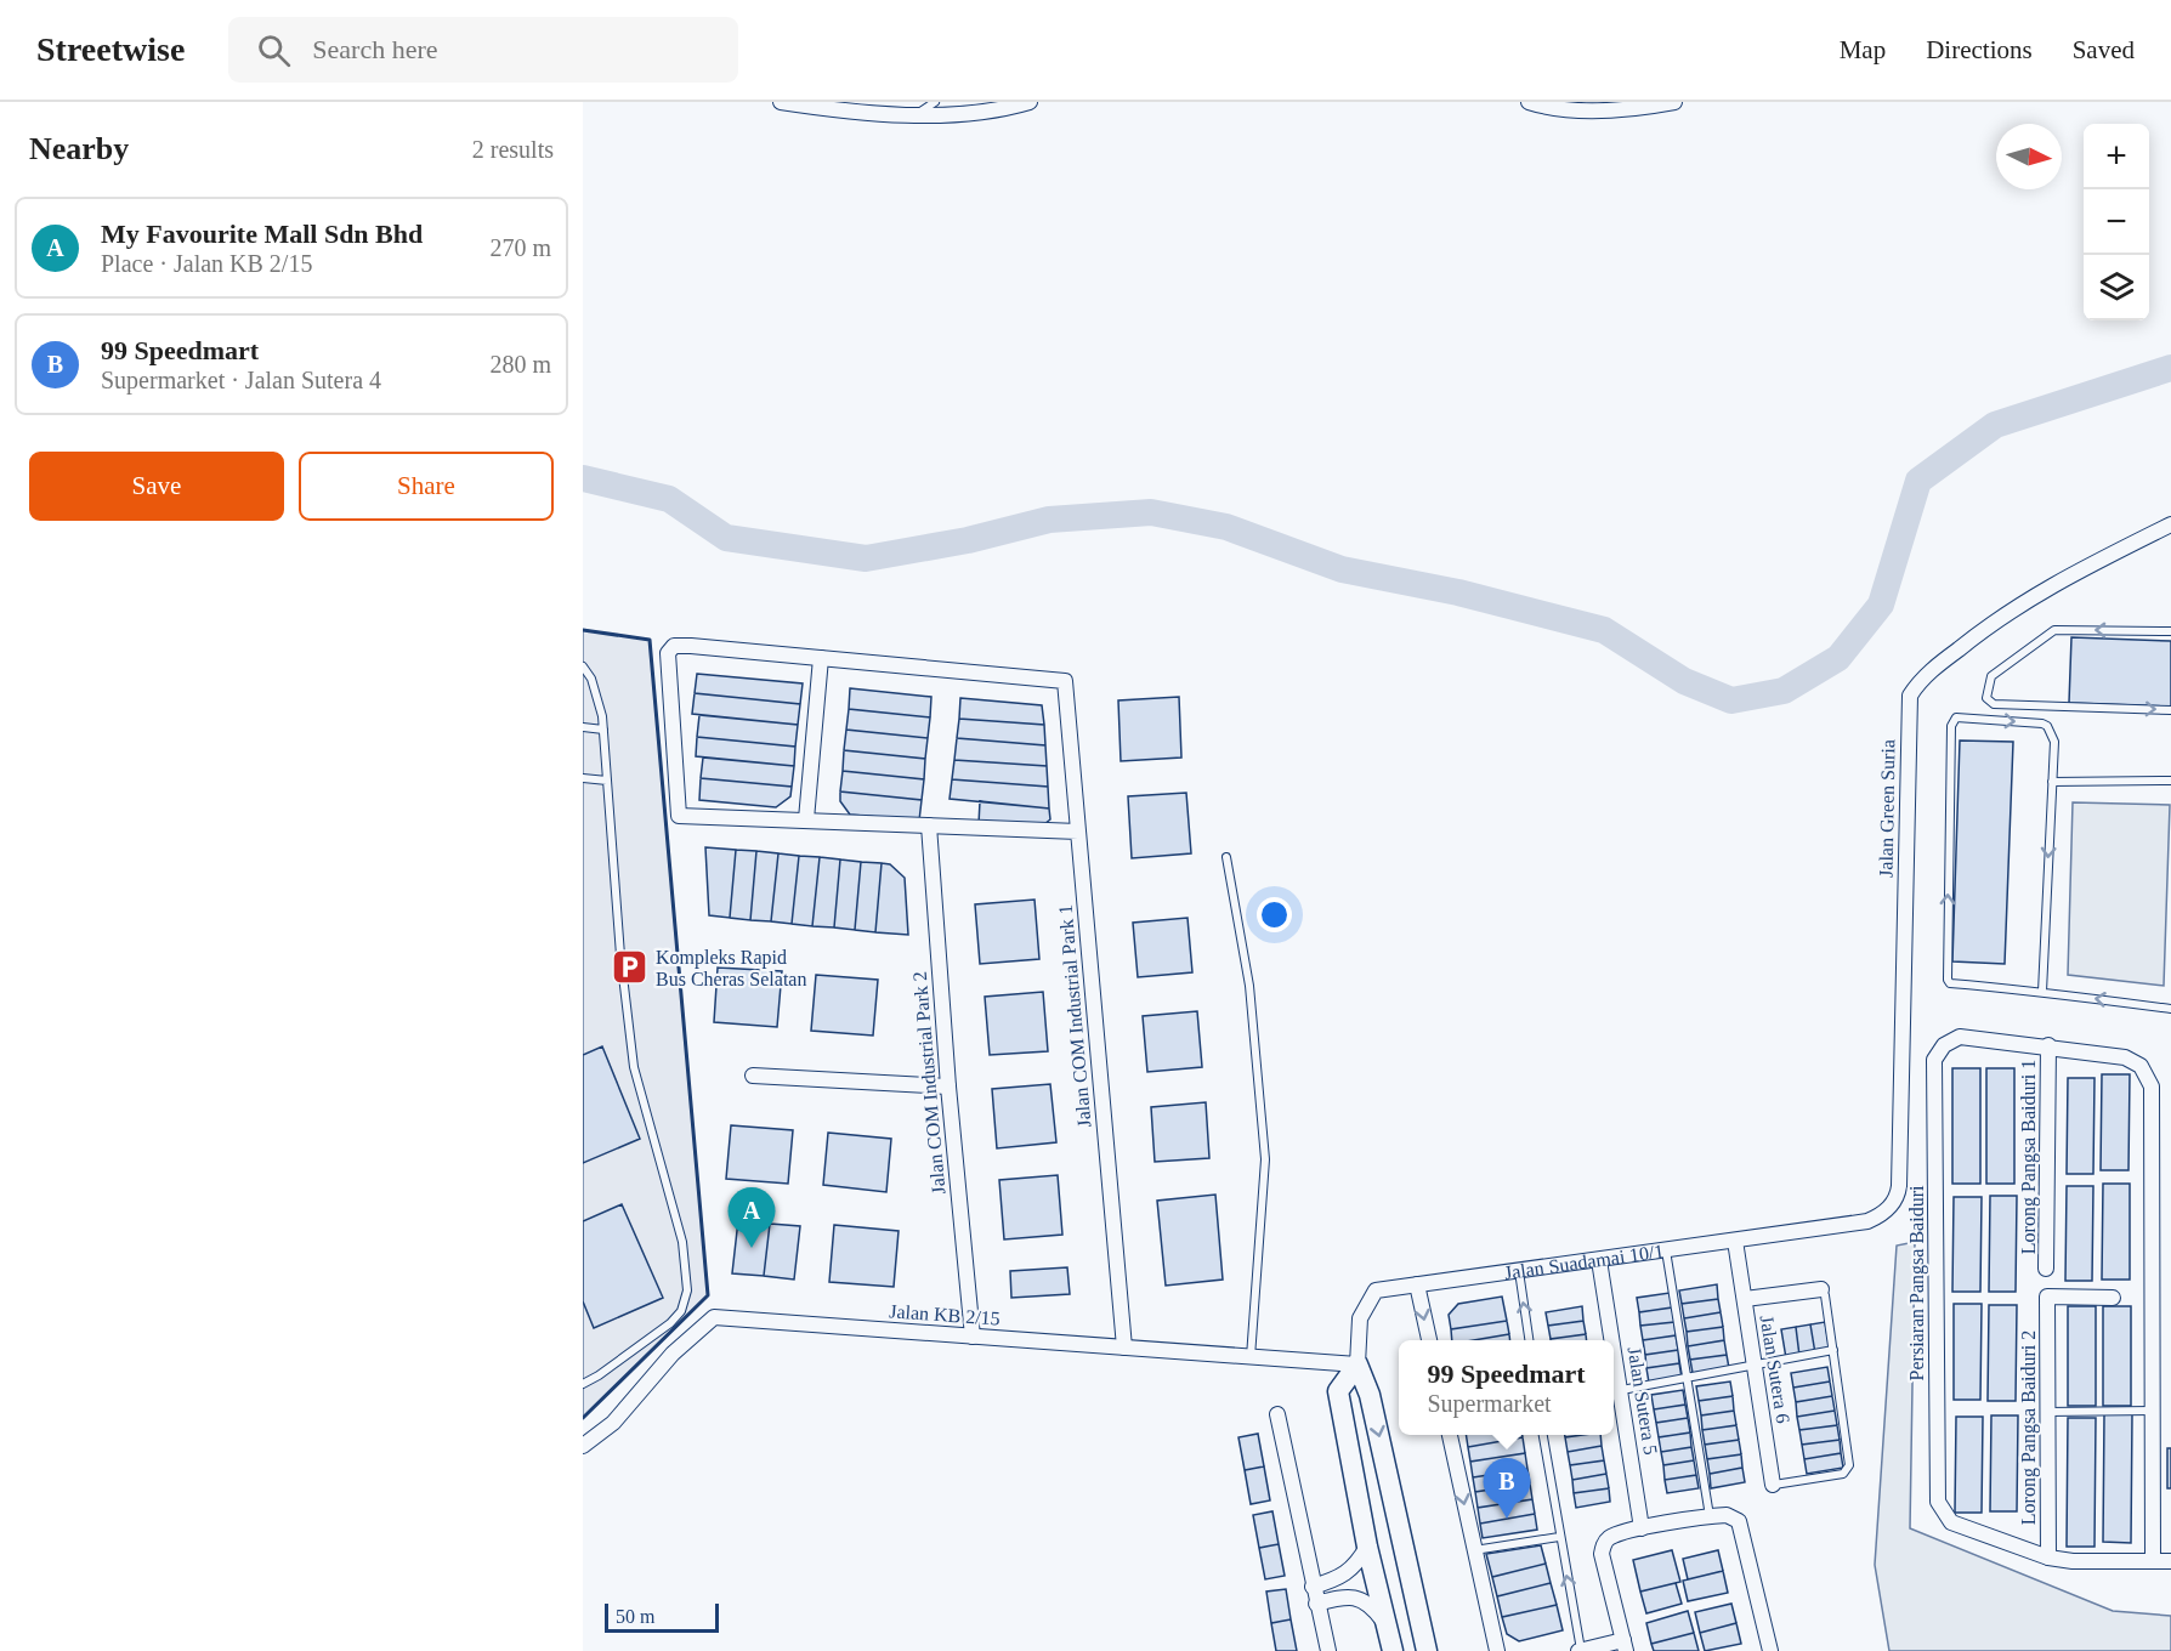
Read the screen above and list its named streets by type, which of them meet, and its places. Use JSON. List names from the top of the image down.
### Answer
{
  "streets": {
    "street": [
      "Jalan Green Suria",
      "Jalan COM Industrial Park 1",
      "Jalan COM Industrial Park 2",
      "Lorong Pangsa Baiduri 1",
      "Jalan Suadamai 10/1",
      "Persiaran Pangsa Baiduri",
      "Jalan KB 2/15",
      "Jalan Sutera 6",
      "Jalan Sutera 5",
      "Lorong Pangsa Baiduri 2"
    ]
  },
  "crossings": [
    ["Jalan Green Suria", "Jalan Suadamai 10/1"],
    ["Jalan COM Industrial Park 1", "Jalan KB 2/15"],
    ["Jalan COM Industrial Park 2", "Jalan KB 2/15"],
    ["Lorong Pangsa Baiduri 1", "Persiaran Pangsa Baiduri"],
    ["Jalan Suadamai 10/1", "Jalan KB 2/15"],
    ["Jalan Suadamai 10/1", "Jalan Sutera 6"],
    ["Jalan Suadamai 10/1", "Jalan Sutera 5"],
    ["Persiaran Pangsa Baiduri", "Lorong Pangsa Baiduri 2"]
  ],
  "places": {
    "parking": ["Kompleks Rapid Bus Cheras Selatan"]
  },
  "scale_bar": "50 m",
  "north": "right",
  "page": {
    "header": "Streetwise",
    "search": "Search here",
    "nav": ["Map", "Directions", "Saved"],
    "heading": ["Nearby", "2 results"],
    "map_buttons": ["+", "−"],
    "list": [
      {
        "mark": "A",
        "name": "My Favourite Mall Sdn Bhd",
        "note": "Place · Jalan KB 2/15",
        "value": "270 m"
      },
      {
        "mark": "B",
        "name": "99 Speedmart",
        "note": "Supermarket · Jalan Sutera 4",
        "value": "280 m"
      }
    ],
    "buttons": ["Save", "Share"],
    "pins": ["A", "B"],
    "popup": ["99 Speedmart", "Supermarket"],
    "scale": "50 m"
  }
}
